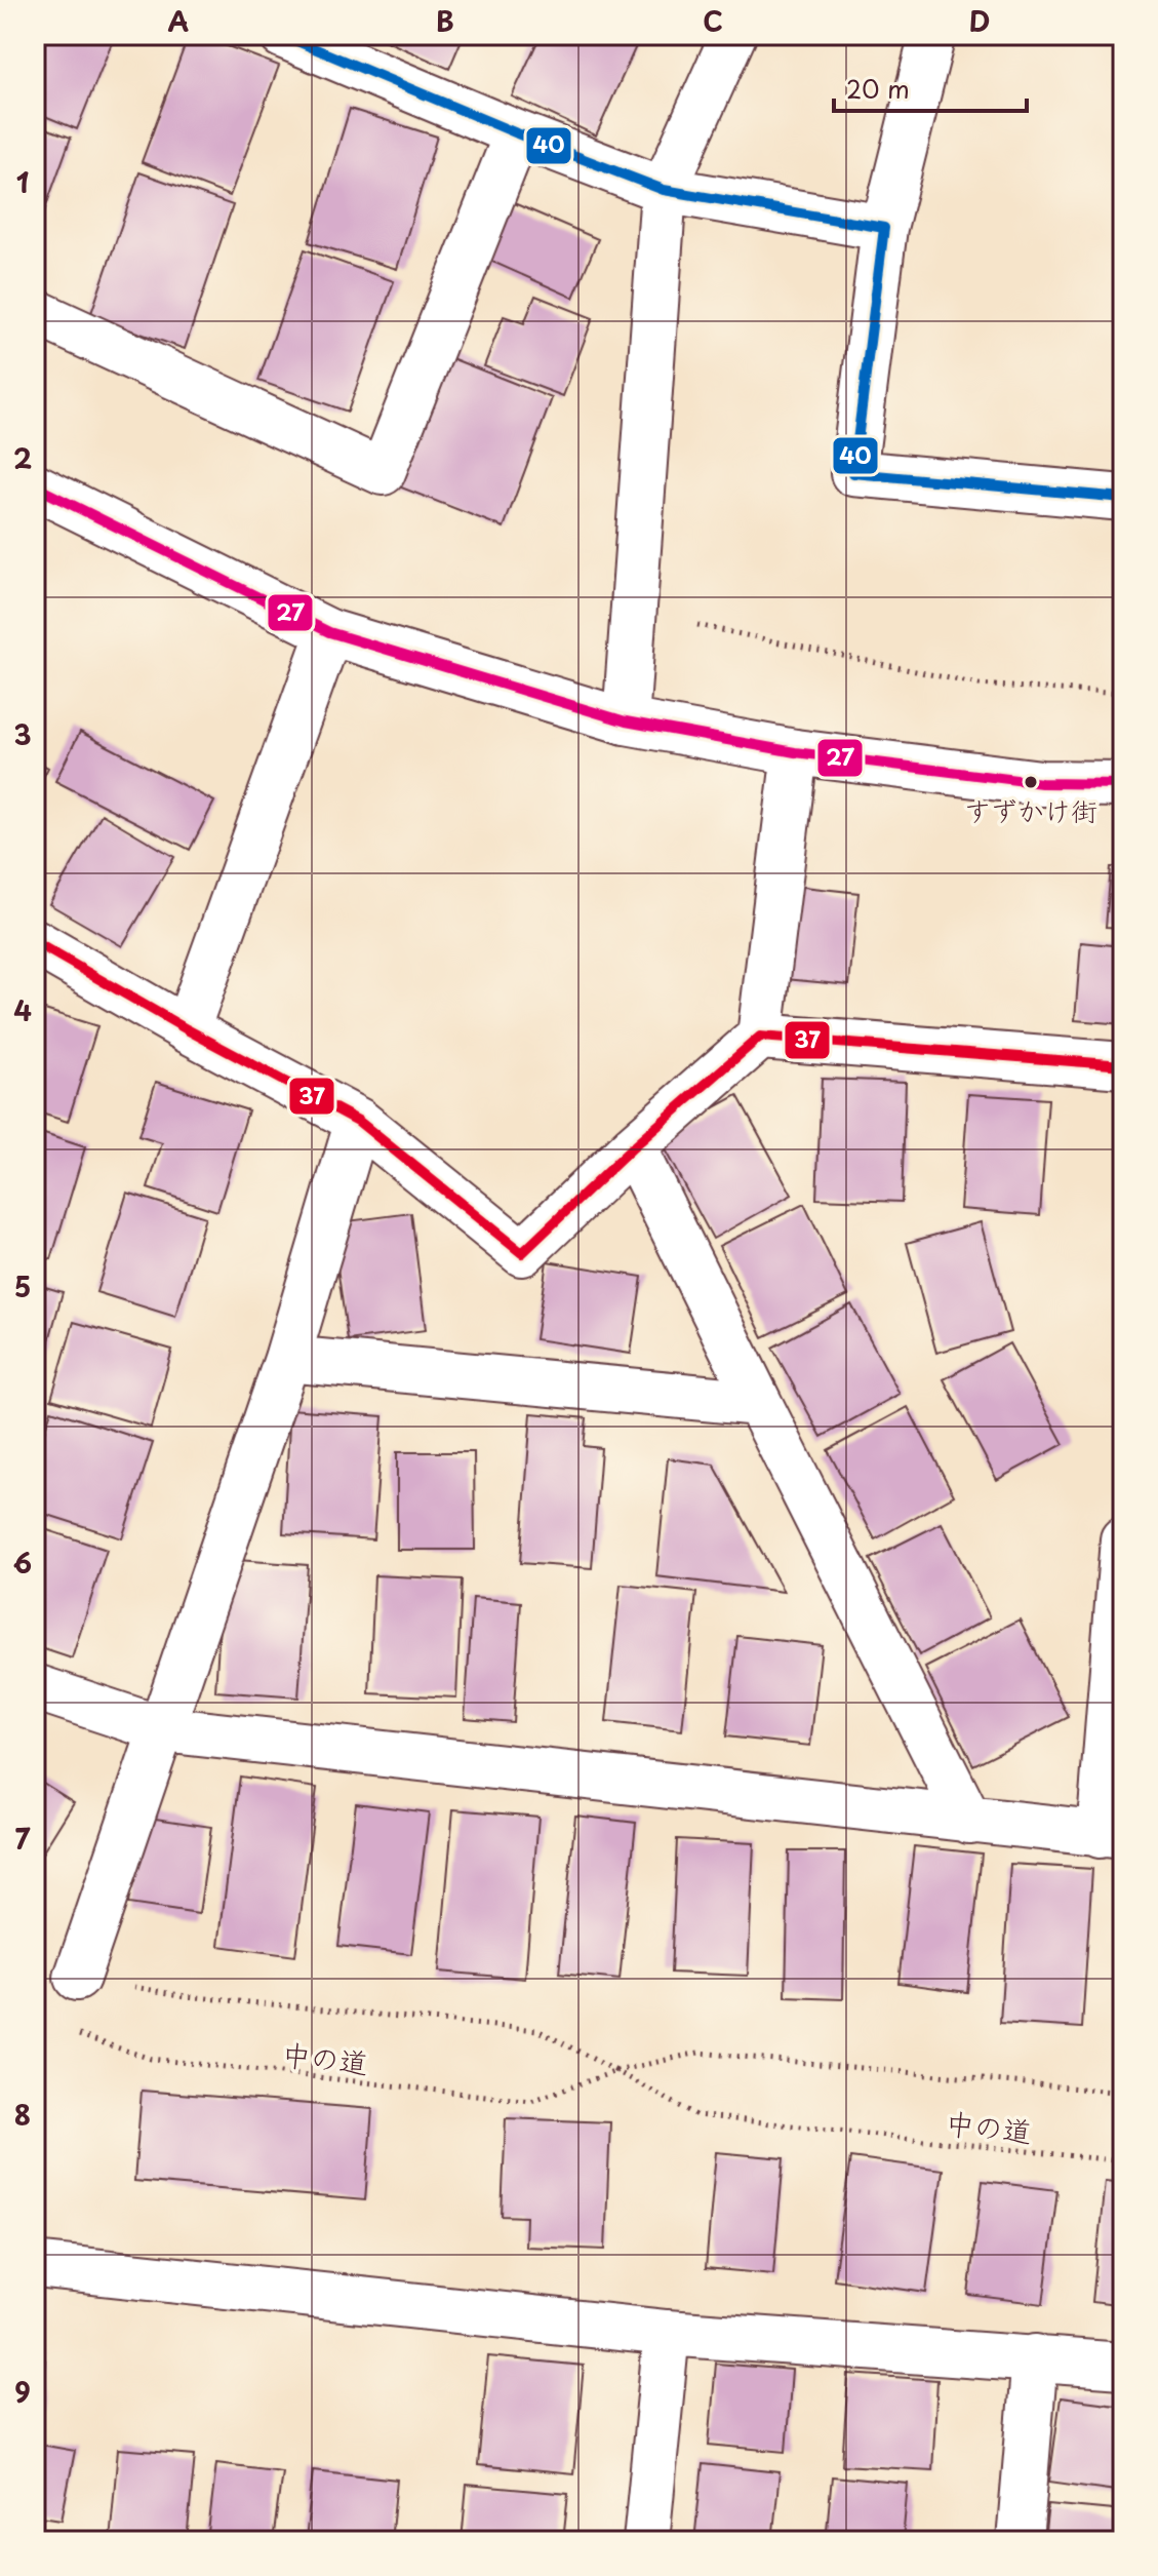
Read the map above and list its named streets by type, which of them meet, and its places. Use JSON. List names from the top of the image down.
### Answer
{
  "streets": {
    "path": ["中の道"]
  },
  "places": ["すずかけ街"],
  "lines": ["transit line 40", "transit line 27", "transit line 37"],
  "scale_bar": "20 m",
  "grid": {
    "columns": [
      "A",
      "B",
      "C",
      "D"
    ],
    "rows": [
      "1",
      "2",
      "3",
      "4",
      "5",
      "6",
      "7",
      "8",
      "9"
    ]
  }
}
